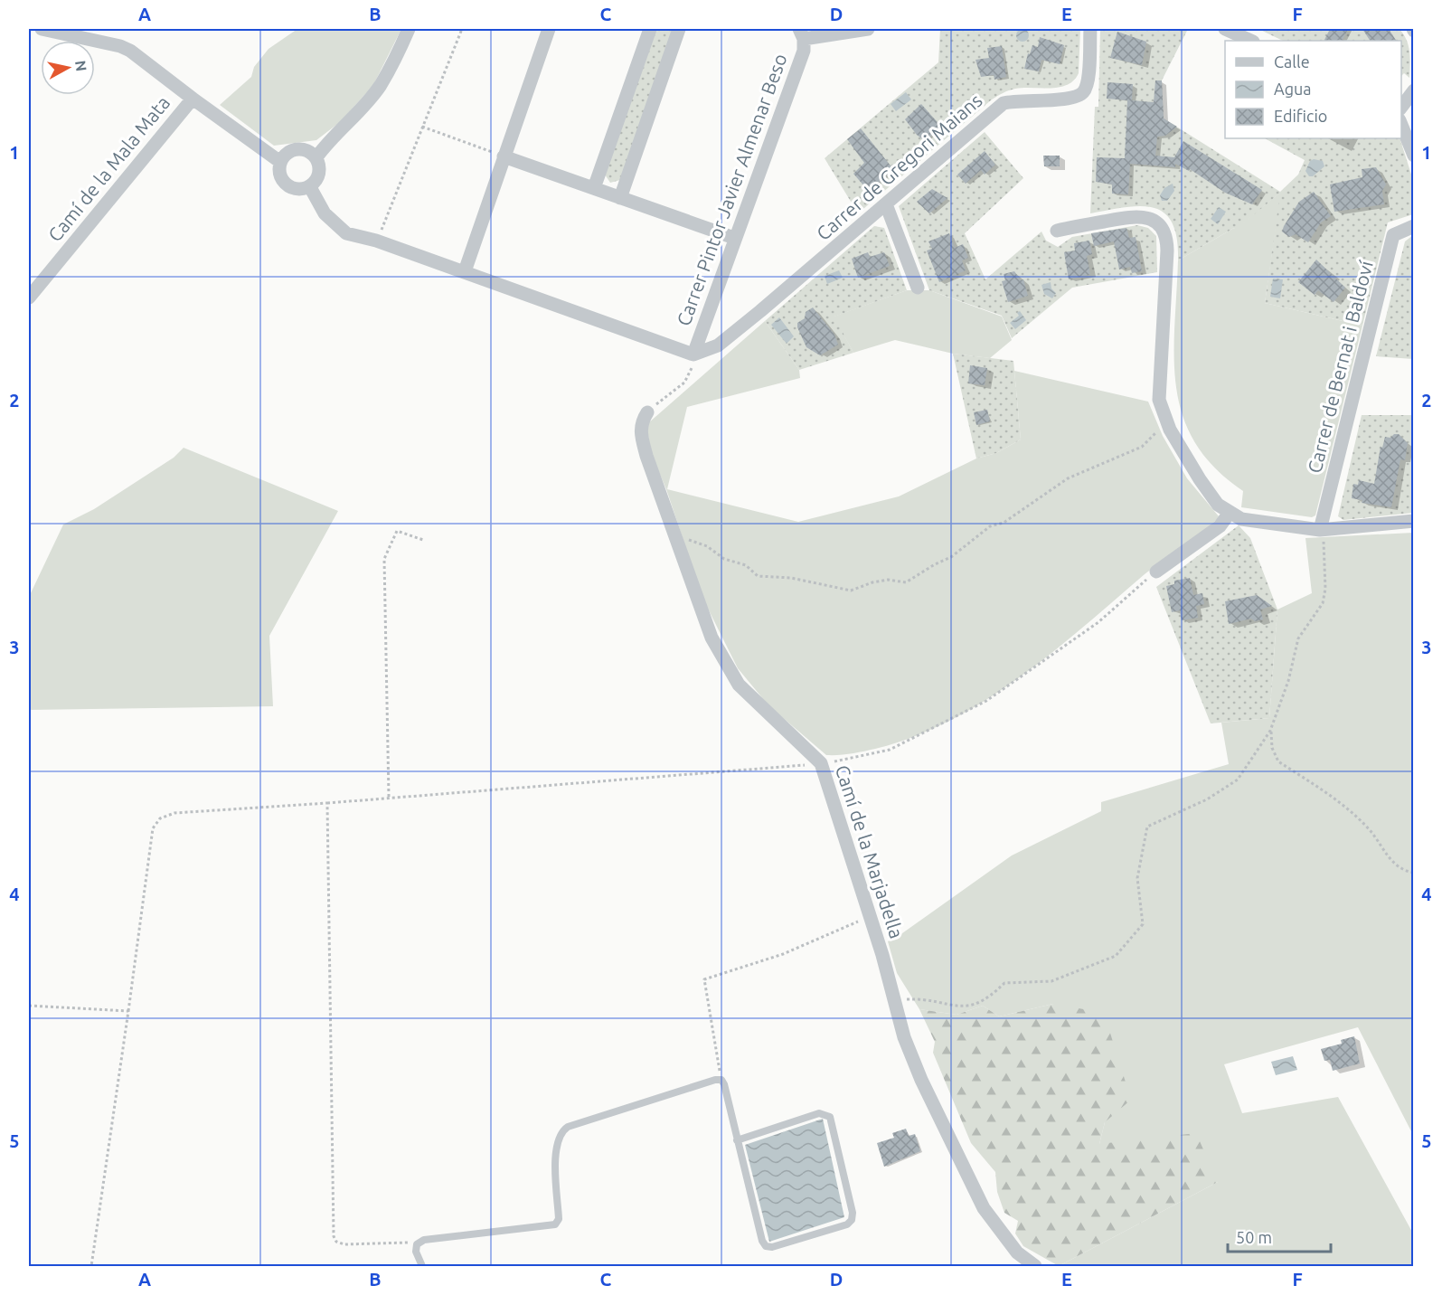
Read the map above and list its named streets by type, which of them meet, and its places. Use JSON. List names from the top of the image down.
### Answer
{
  "streets": {
    "street": [
      "Carrer de Gregori Maians",
      "Camí de la Mala Mata",
      "Carrer Pintor Javier Almenar Beso",
      "Carrer de Bernat i Baldoví",
      "Camí de la Marjadella"
    ]
  },
  "crossings": [
    ["Carrer de Gregori Maians", "Carrer Pintor Javier Almenar Beso"]
  ],
  "legend": ["Calle", "Agua", "Edificio"],
  "scale_bar": "50 m",
  "north": "right",
  "grid": {
    "columns": [
      "A",
      "B",
      "C",
      "D",
      "E",
      "F"
    ],
    "rows": [
      "1",
      "2",
      "3",
      "4",
      "5"
    ]
  }
}
